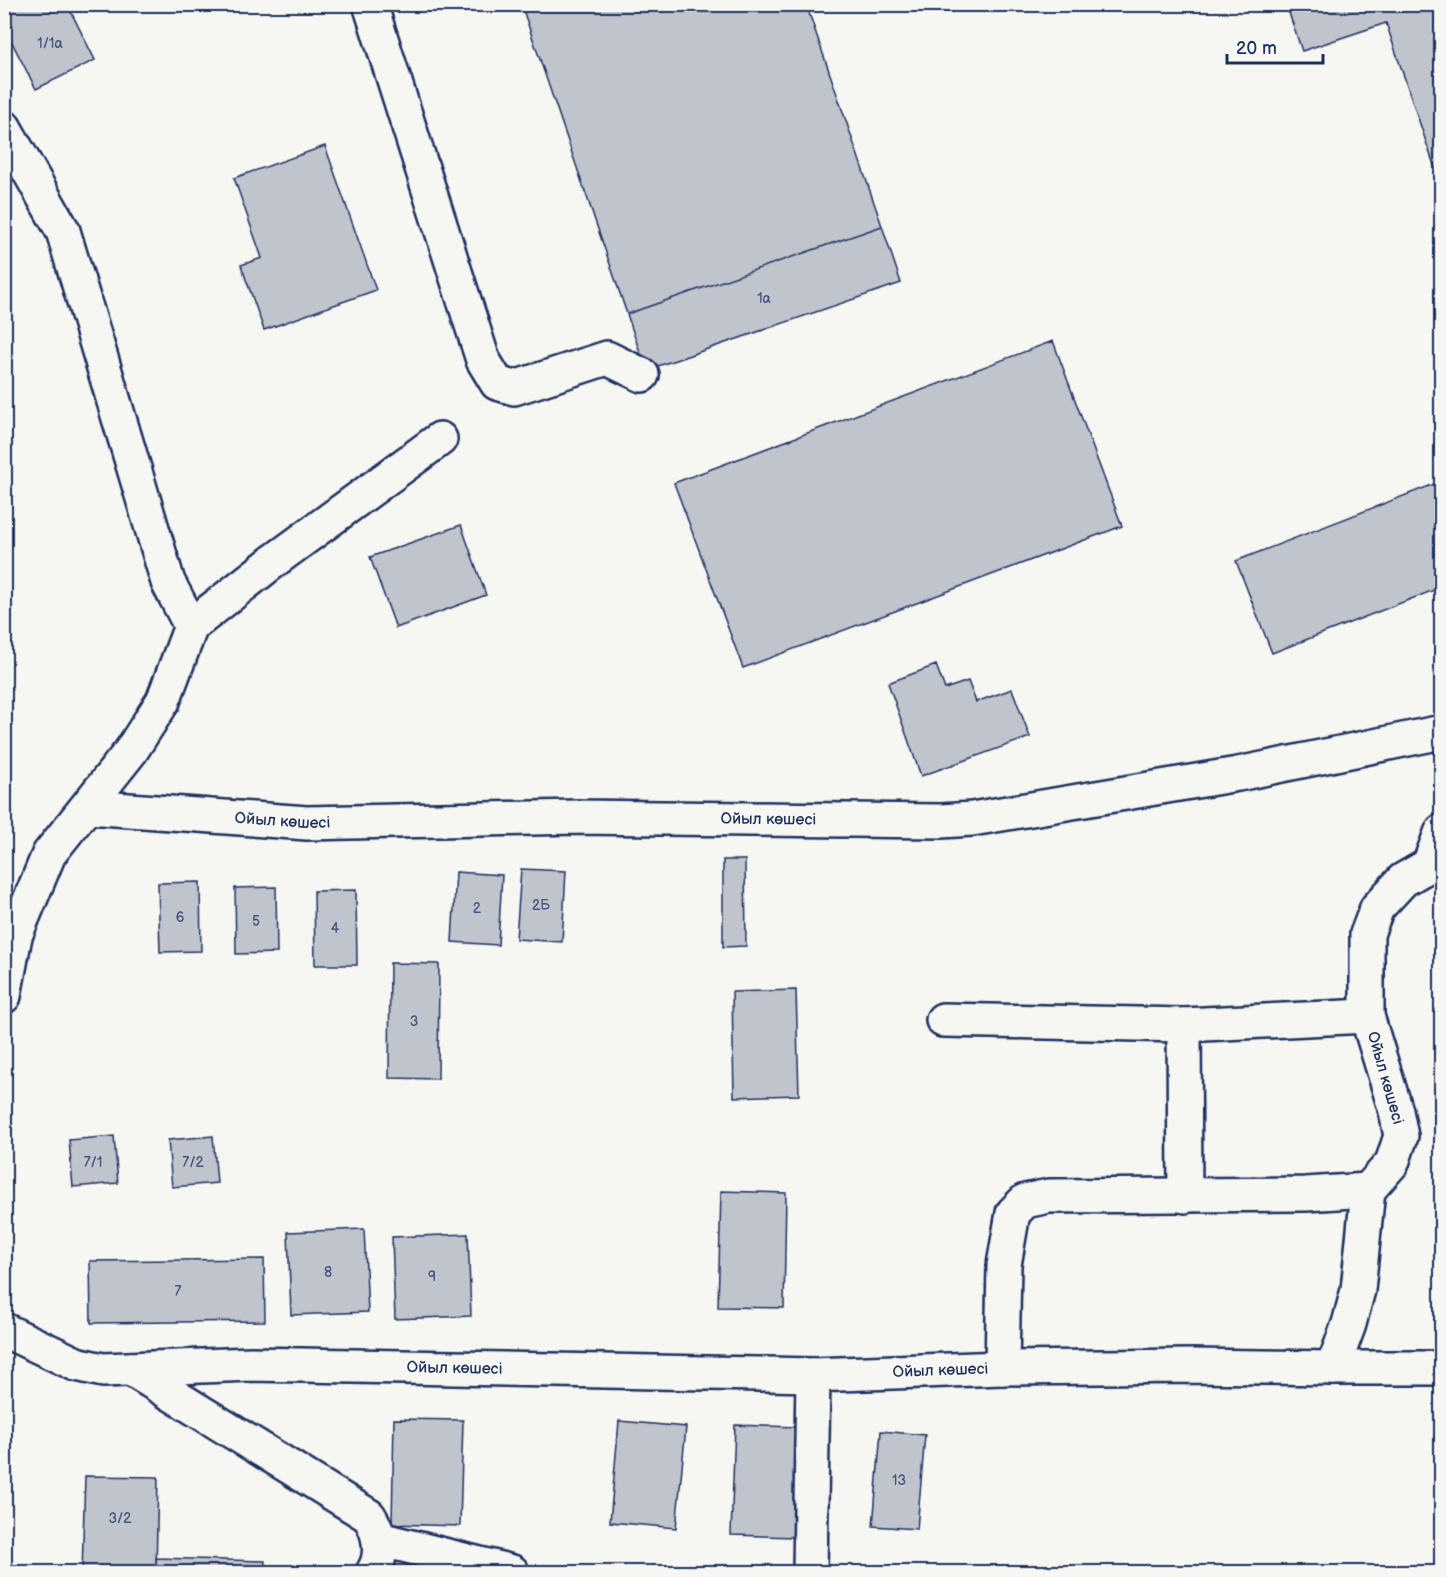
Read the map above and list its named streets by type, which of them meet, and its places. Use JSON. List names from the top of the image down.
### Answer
{
  "streets": {
    "street": ["Ойыл көшесі"]
  },
  "house_numbers": [
    "1/1а",
    "1а",
    "2Б",
    "2",
    "6",
    "5",
    "4",
    "3",
    "7/1",
    "7/2",
    "8",
    "9",
    "7",
    "13",
    "3/2"
  ],
  "scale_bar": "20 m"
}
